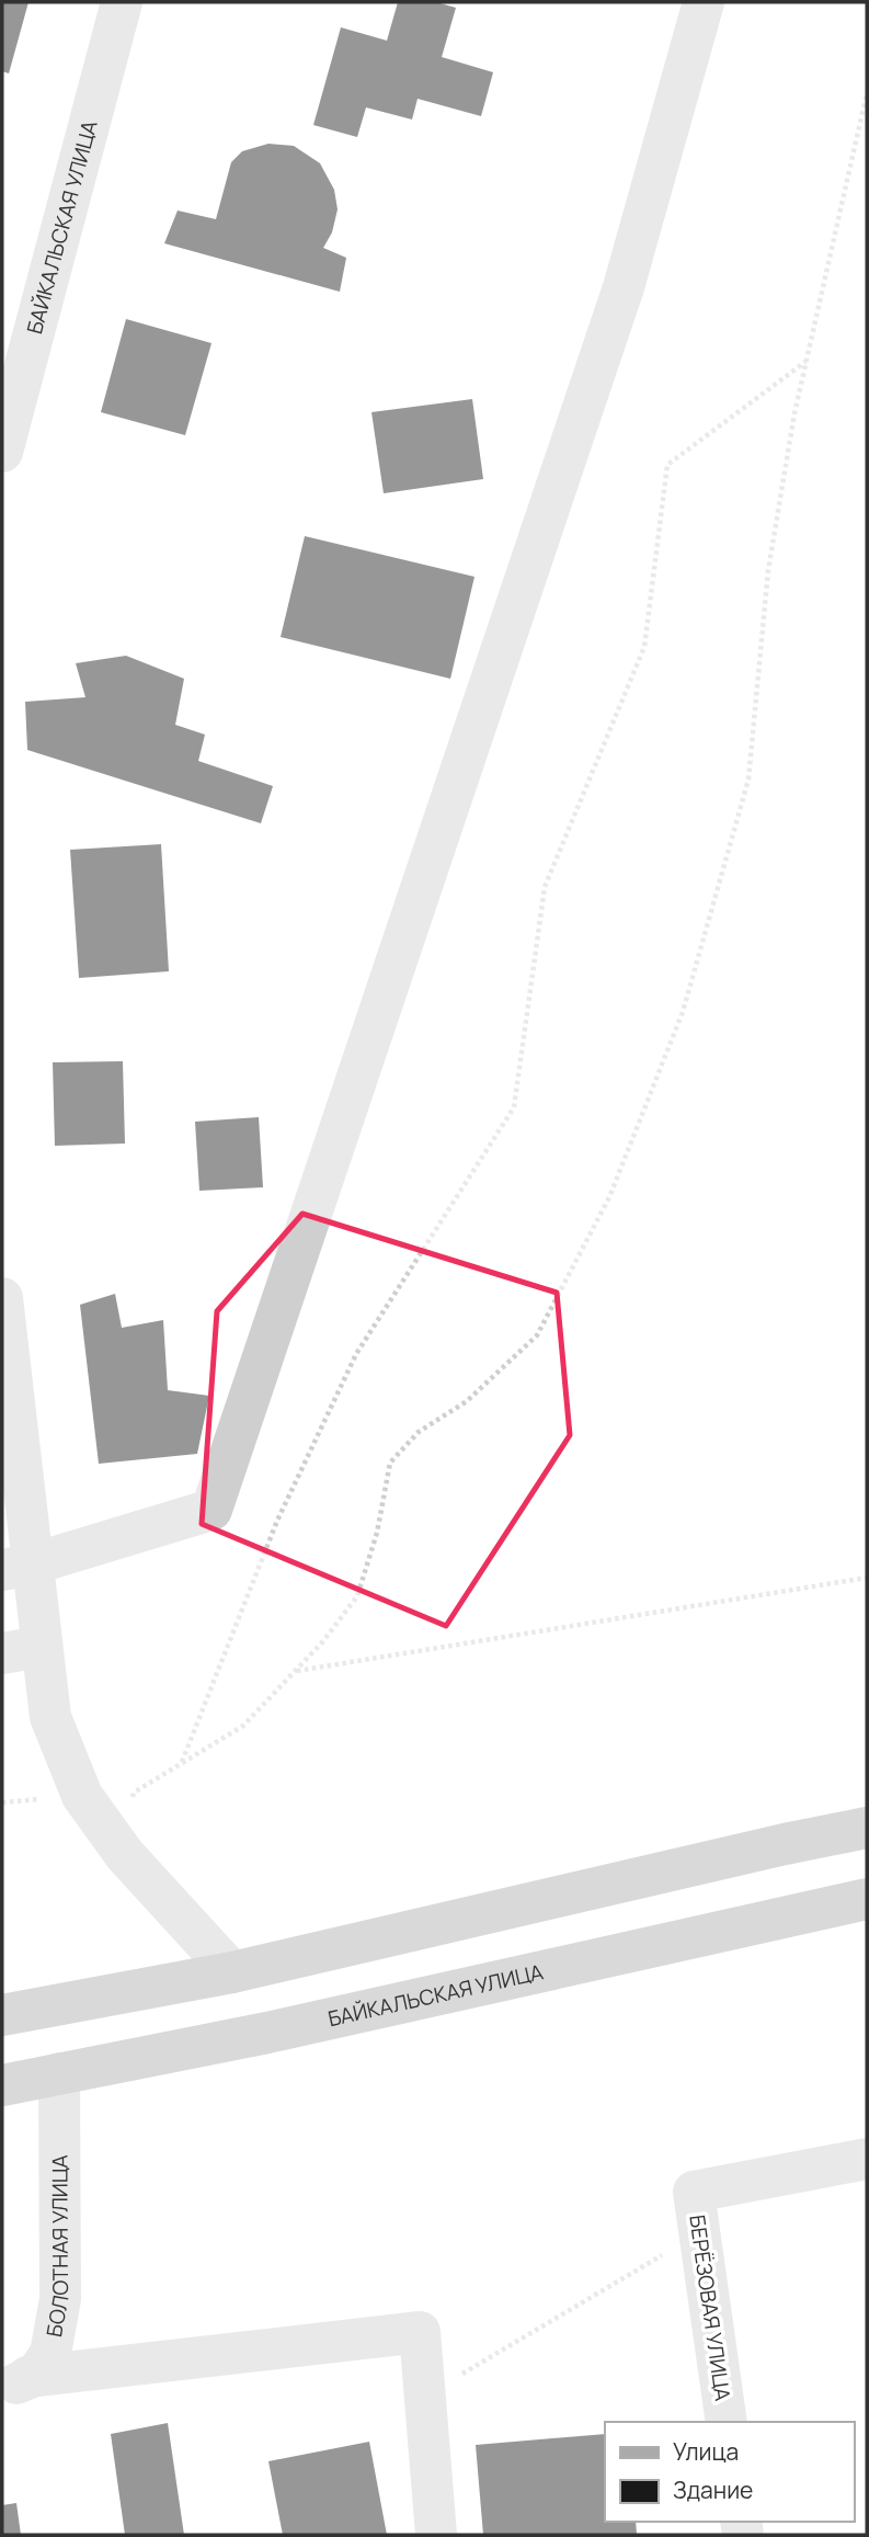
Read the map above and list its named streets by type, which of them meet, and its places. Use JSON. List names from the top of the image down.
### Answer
{
  "streets": {
    "main road": ["БАЙКАЛЬСКАЯ УЛИЦА"],
    "street": ["БОЛОТНАЯ УЛИЦА", "БЕРЁЗОВАЯ УЛИЦА"]
  },
  "crossings": [
    ["БАЙКАЛЬСКАЯ УЛИЦА", "БОЛОТНАЯ УЛИЦА"]
  ],
  "legend": ["Улица", "Здание"]
}
